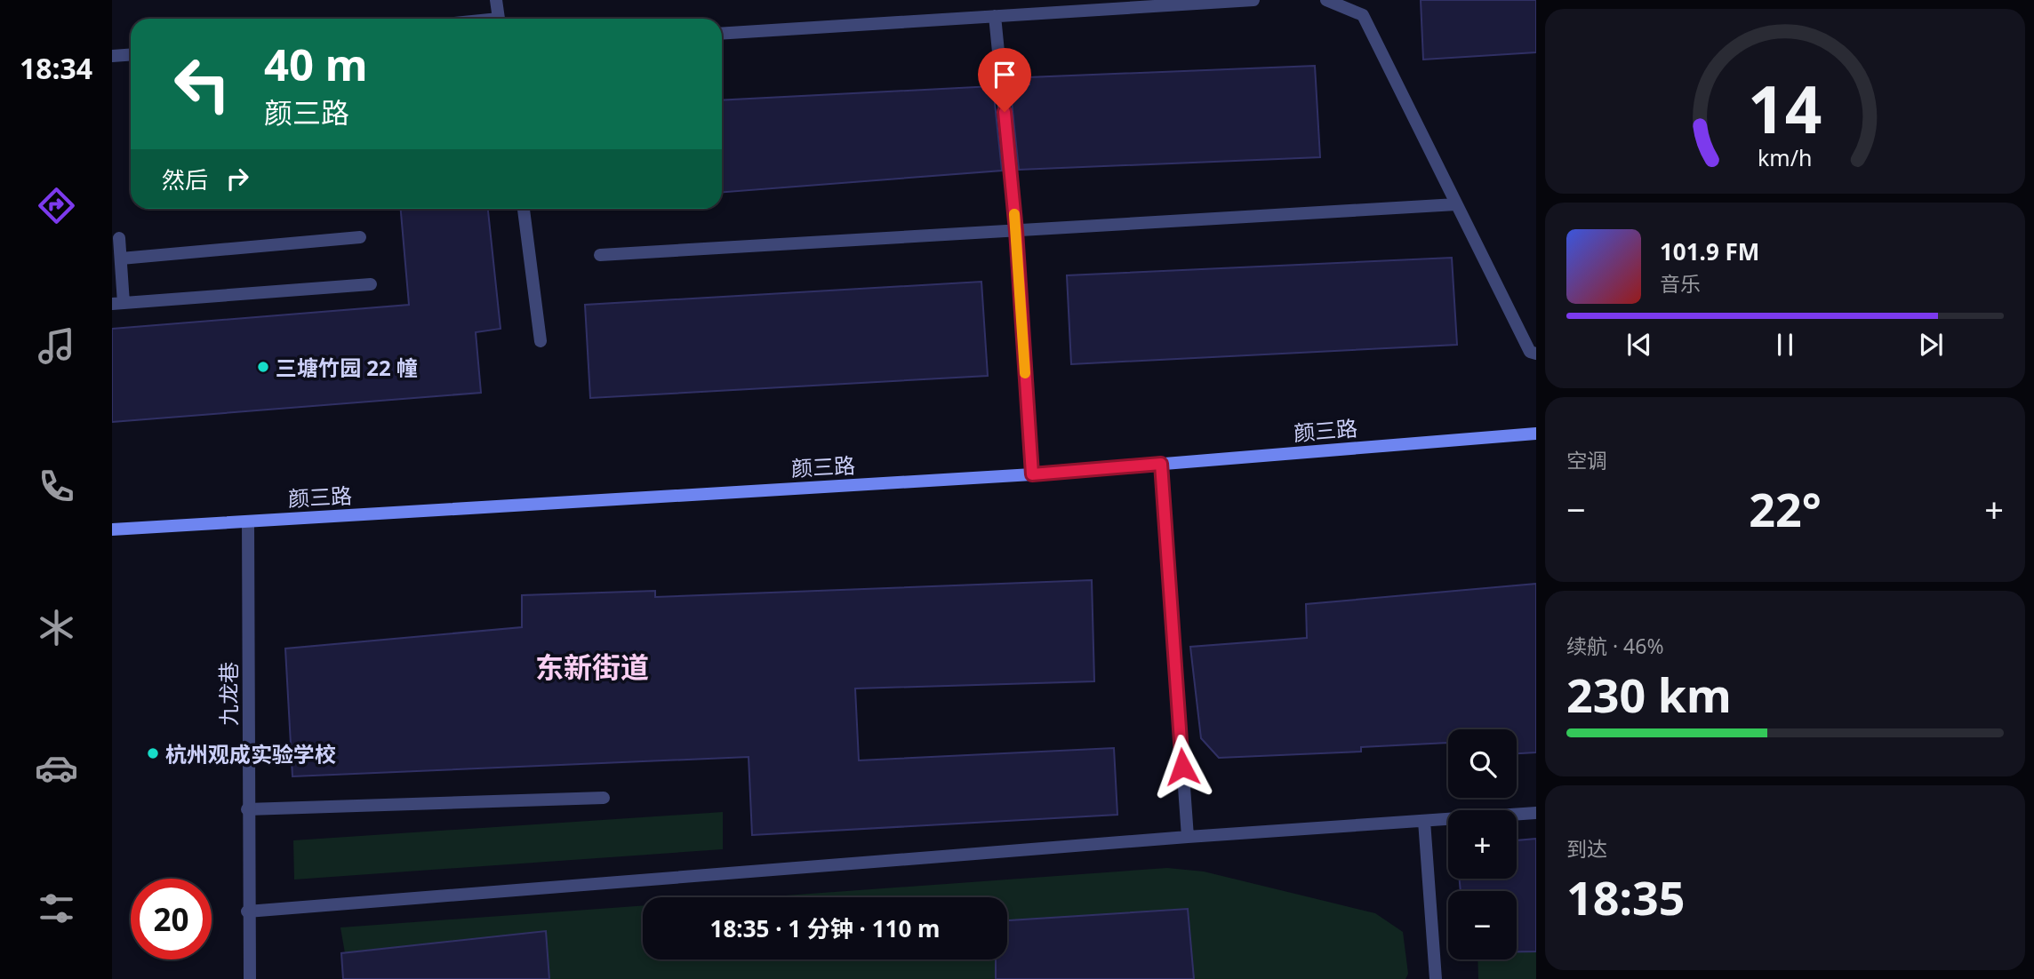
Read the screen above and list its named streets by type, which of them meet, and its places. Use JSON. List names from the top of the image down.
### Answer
{
  "streets": {
    "street": ["颜三路", "九龙巷"]
  },
  "crossings": [
    ["颜三路", "九龙巷"]
  ],
  "districts": ["东新街道"],
  "places": ["三塘竹园 22 幢", "杭州观成实验学校"],
  "page": {
    "tabs": "18:34",
    "turn": ["40 m", "颜三路"],
    "then": "然后",
    "song": ["101.9 FM", "音乐"],
    "tile": [
      "空调",
      ["续航 · 46%", "230 km"],
      ["到达", "18:35"]
    ],
    "heat": ["−", "22°", "+"],
    "map_buttons": ["+", "−"],
    "limit": "20",
    "trip": "18:35 · 1 分钟 · 110 m",
    "gauge": ["14", "km/h"]
  }
}
